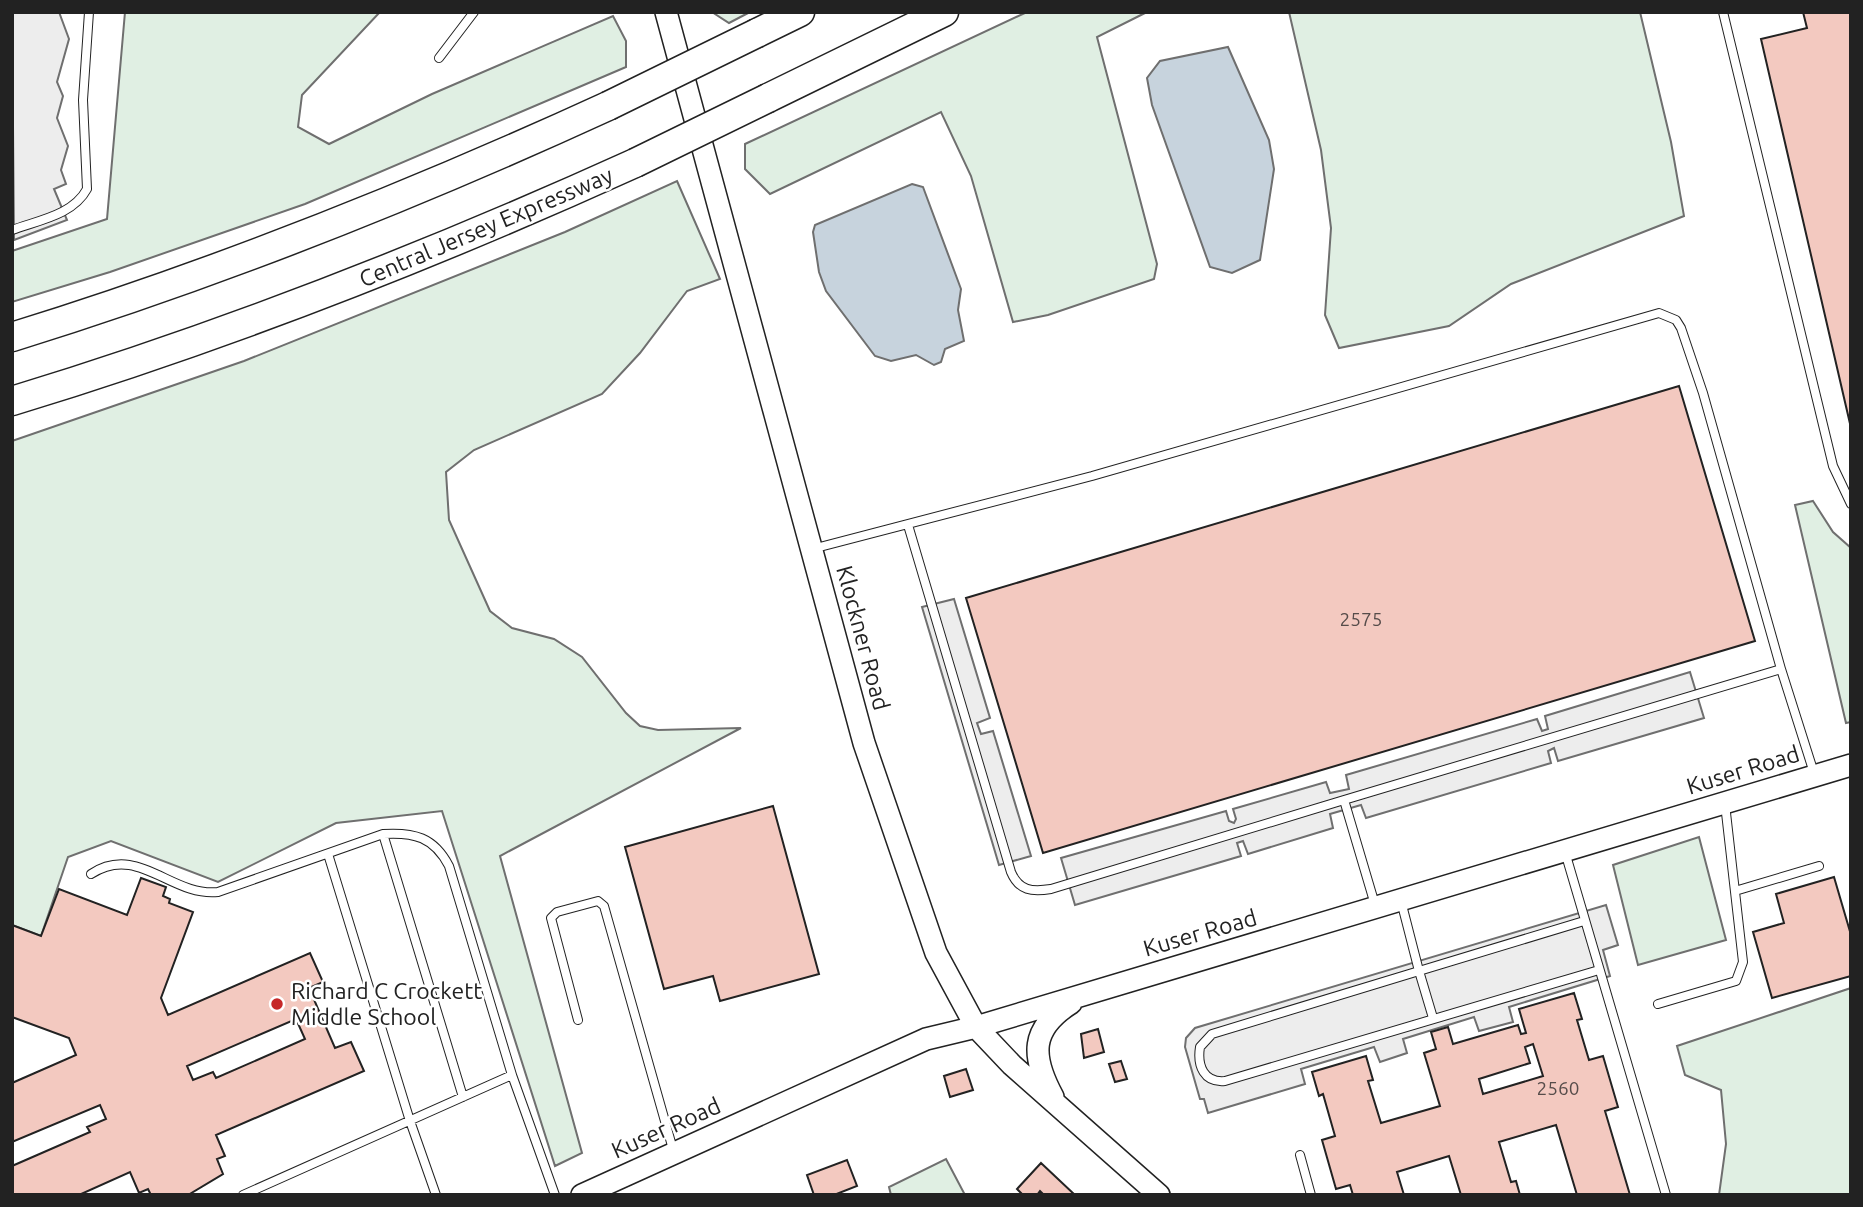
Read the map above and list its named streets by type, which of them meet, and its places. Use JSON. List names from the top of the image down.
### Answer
{
  "streets": {
    "highway": ["Central Jersey Expressway"],
    "street": ["Klockner Road", "Kuser Road"]
  },
  "crossings": [
    ["Klockner Road", "Kuser Road"]
  ],
  "places": ["Richard C Crockett Middle School"],
  "house_numbers": ["2575", "2560"]
}
